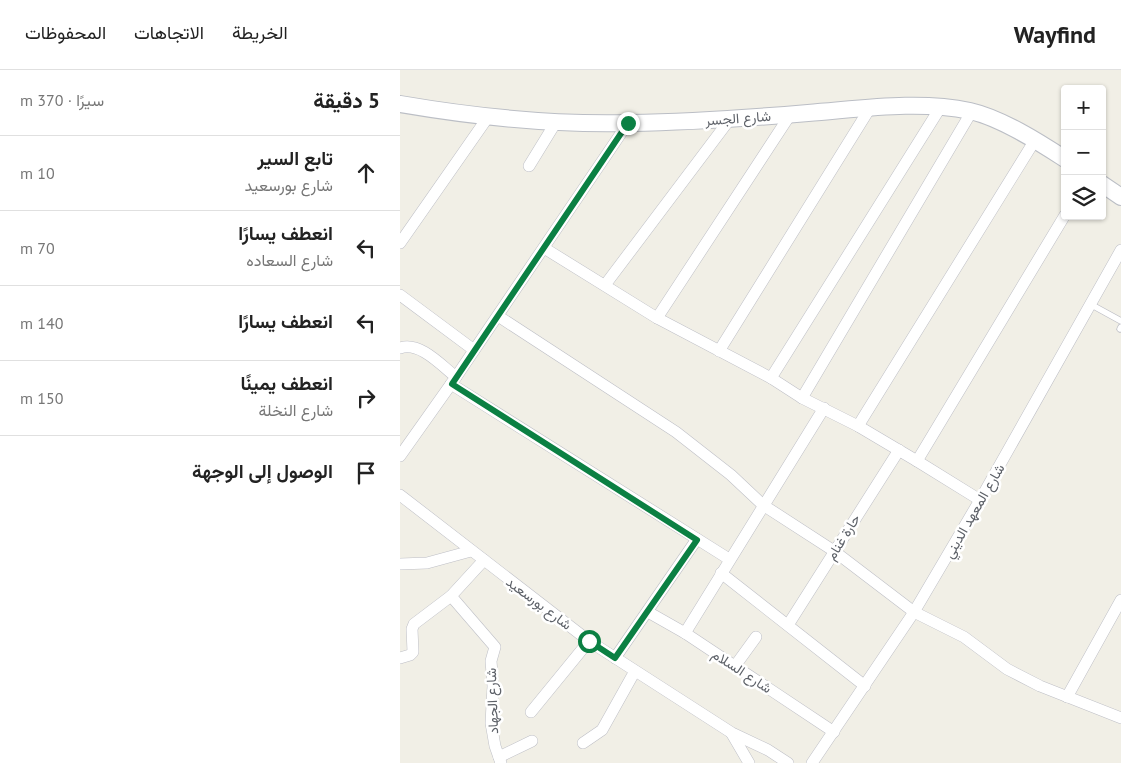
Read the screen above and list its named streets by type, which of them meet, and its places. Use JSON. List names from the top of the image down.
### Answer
{
  "streets": {
    "street": [
      "شارع الجسر",
      "شارع المعهد الديني",
      "حارة غنام",
      "شارع بورسعيد",
      "شارع السلام",
      "شارع الجهاد"
    ]
  },
  "crossings": [
    ["شارع المعهد الديني", "شارع السلام"]
  ],
  "page": {
    "header": "Wayfind",
    "nav": ["الخريطة", "الاتجاهات", "المحفوظات"],
    "heading": ["5 دقيقة", "سيرًا · 370 m"],
    "map_buttons": ["+", "−"],
    "list": [
      ["تابع السير", "شارع بورسعيد", "10 m"],
      ["انعطف يسارًا", "شارع السعاده", "70 m"],
      ["انعطف يسارًا", "140 m"],
      ["انعطف يمينًا", "شارع النخلة", "150 m"],
      "الوصول إلى الوجهة"
    ]
  }
}
